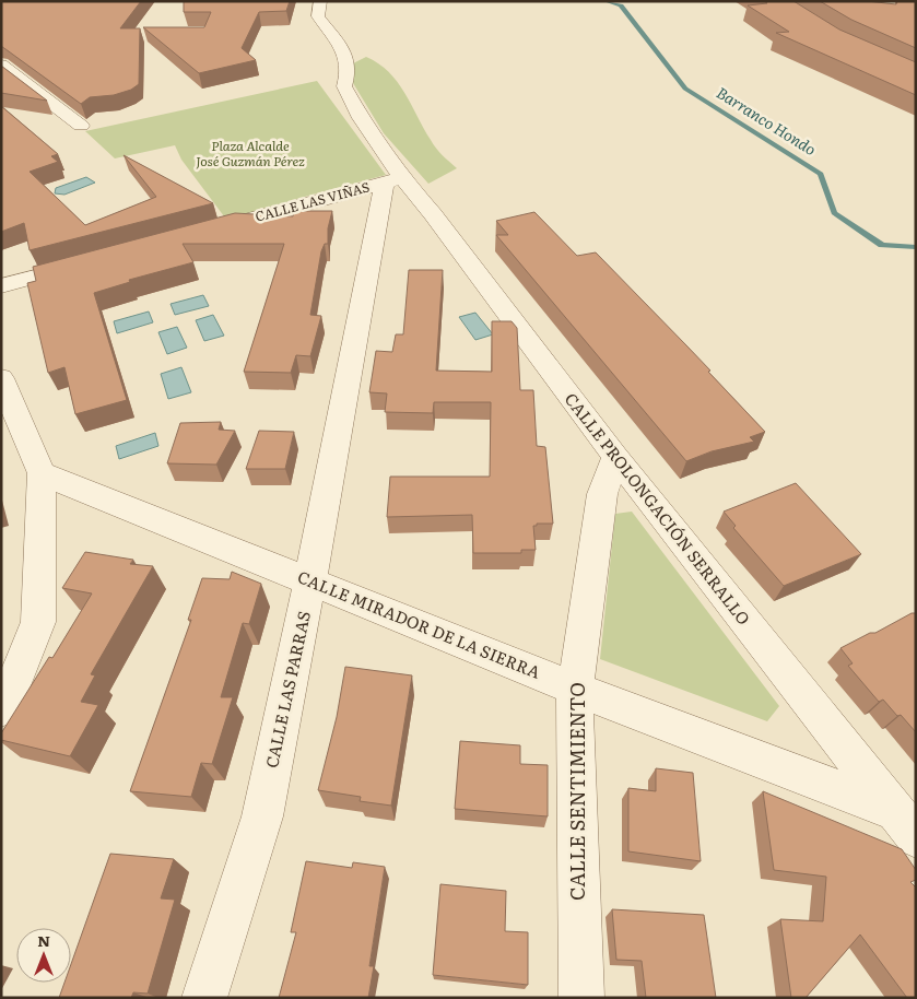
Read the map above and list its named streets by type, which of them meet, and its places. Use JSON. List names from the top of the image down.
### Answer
{
  "streets": {
    "street": [
      "CALLE LAS VIÑAS",
      "CALLE PROLONGACIÓN SERRALLO",
      "CALLE MIRADOR DE LA SIERRA",
      "CALLE LAS PARRAS",
      "CALLE SENTIMIENTO"
    ]
  },
  "crossings": [
    ["CALLE LAS VIÑAS", "CALLE PROLONGACIÓN SERRALLO"],
    ["CALLE LAS VIÑAS", "CALLE LAS PARRAS"],
    ["CALLE PROLONGACIÓN SERRALLO", "CALLE MIRADOR DE LA SIERRA"],
    ["CALLE PROLONGACIÓN SERRALLO", "CALLE LAS PARRAS"],
    ["CALLE PROLONGACIÓN SERRALLO", "CALLE SENTIMIENTO"],
    ["CALLE MIRADOR DE LA SIERRA", "CALLE LAS PARRAS"],
    ["CALLE MIRADOR DE LA SIERRA", "CALLE SENTIMIENTO"]
  ],
  "water": ["Barranco Hondo"],
  "parks": ["Plaza Alcalde José Guzmán Pérez"],
  "north": "top"
}
